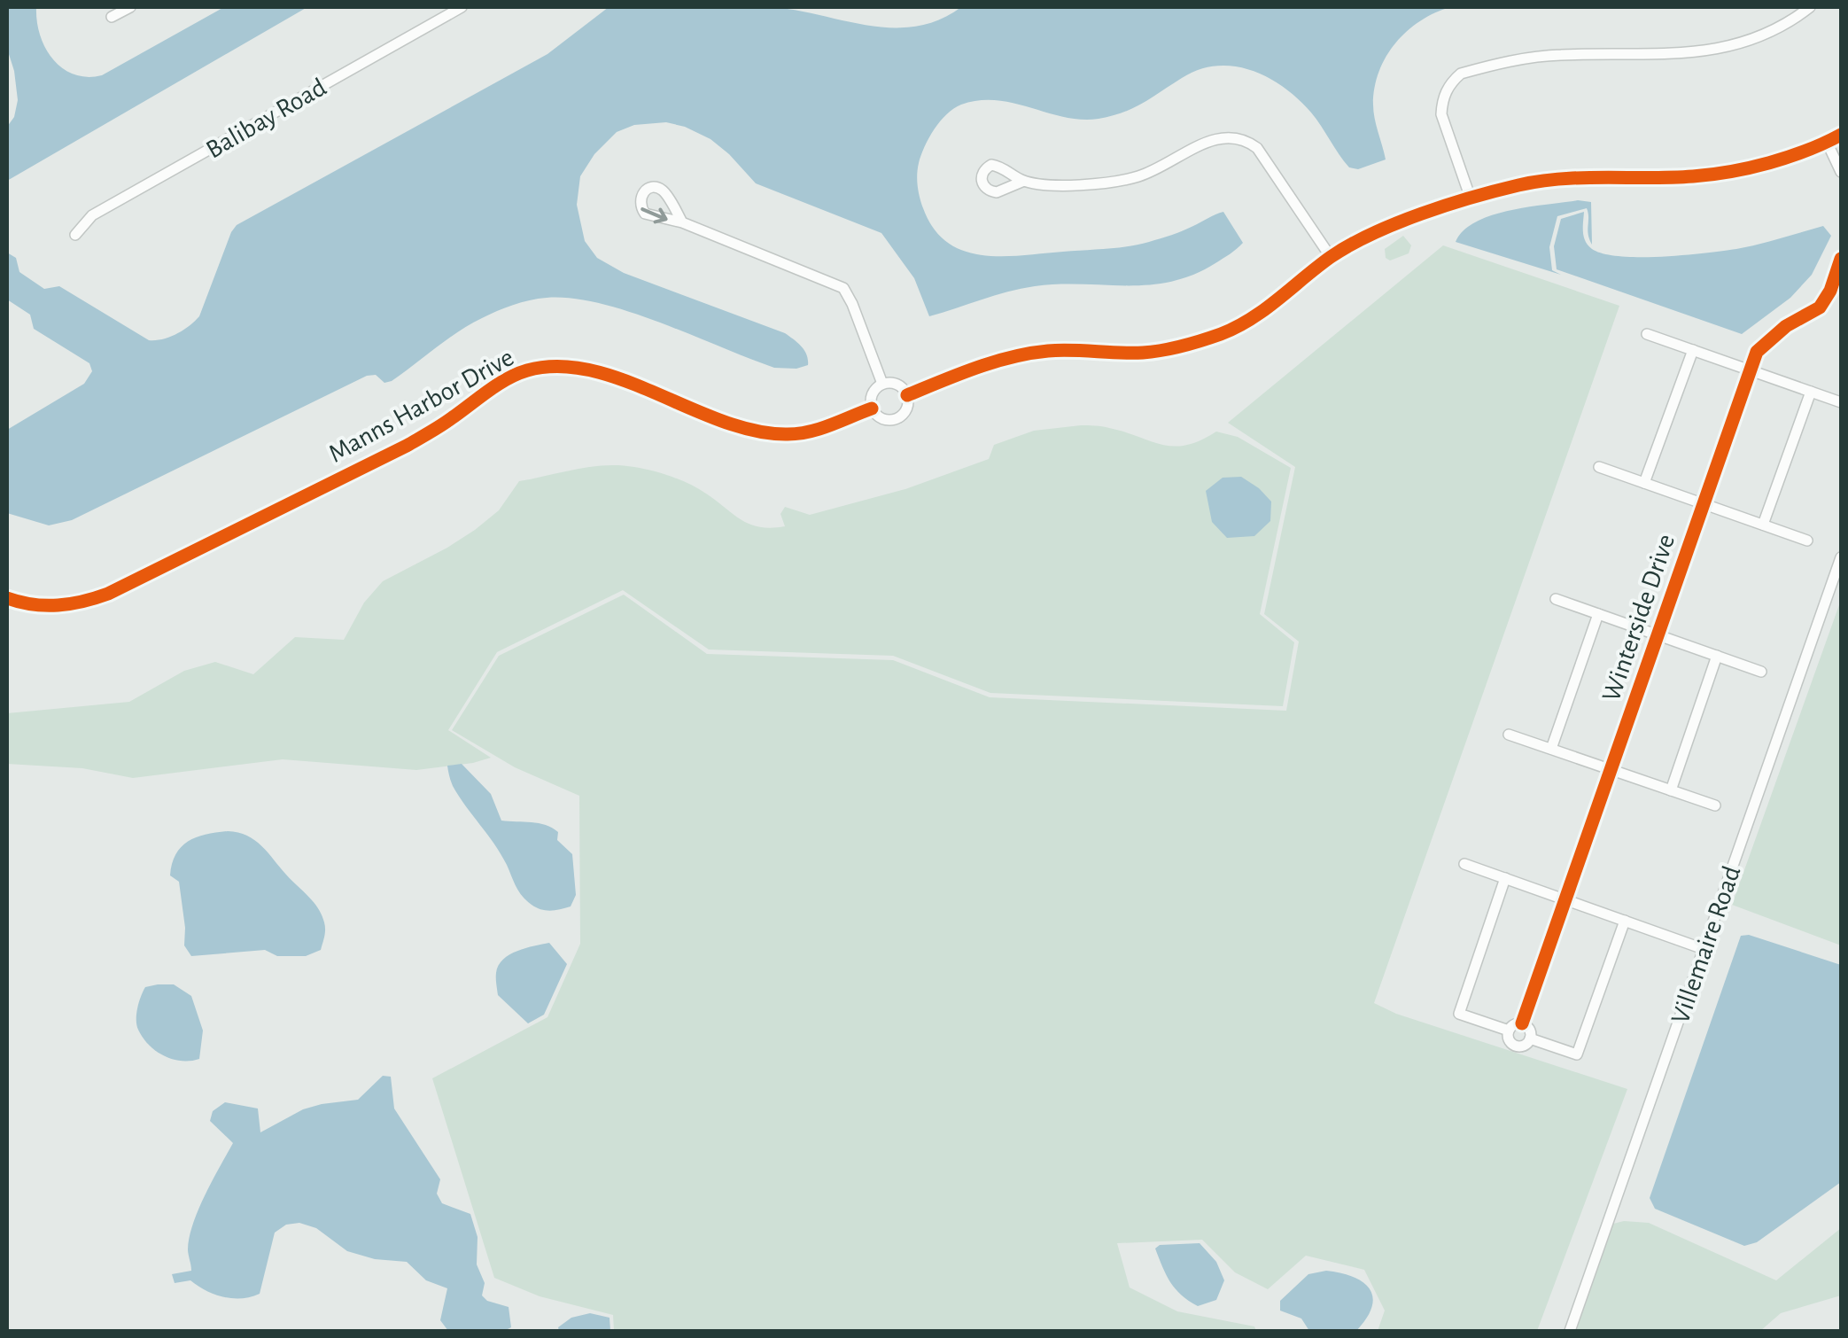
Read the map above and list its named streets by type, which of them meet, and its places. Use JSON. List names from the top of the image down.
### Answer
{
  "streets": {
    "street": [
      "Balibay Road",
      "Manns Harbor Drive",
      "Winterside Drive",
      "Villemaire Road"
    ]
  }
}
